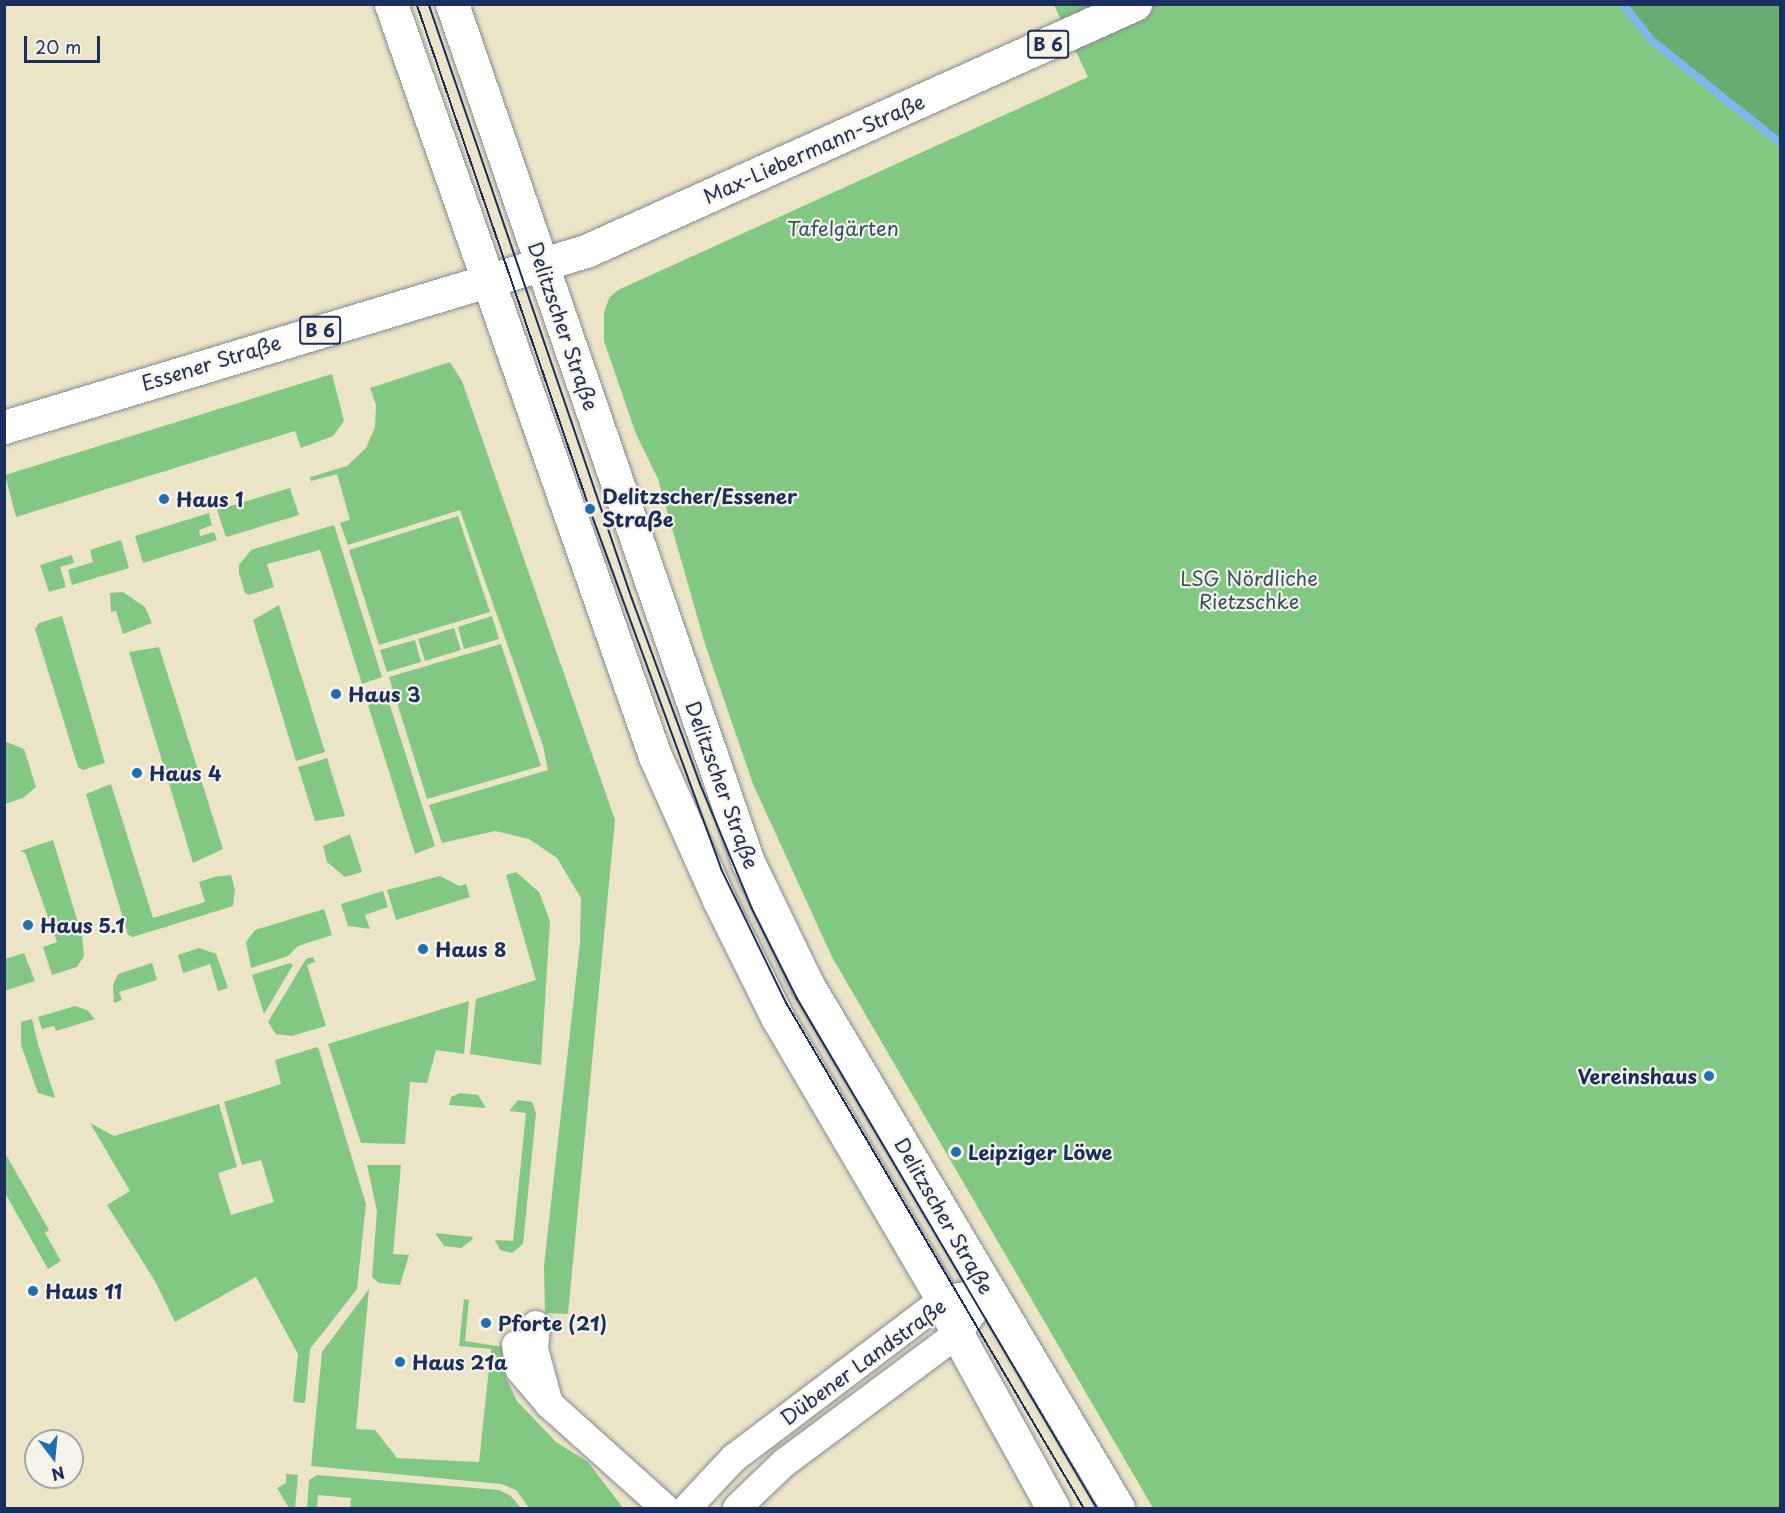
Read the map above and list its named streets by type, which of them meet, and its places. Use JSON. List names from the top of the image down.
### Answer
{
  "streets": {
    "main road": [
      "B 6",
      "Max-Liebermann-Straße",
      "Delitzscher Straße",
      "Essener Straße"
    ],
    "street": ["Dübener Landstraße"]
  },
  "crossings": [
    ["Max-Liebermann-Straße", "Delitzscher Straße"],
    ["Max-Liebermann-Straße", "Essener Straße"],
    ["Delitzscher Straße", "Dübener Landstraße"]
  ],
  "parks": ["Tafelgärten", "LSG Nördliche Rietzschke"],
  "places": [
    "Haus 1",
    "Delitzscher/Essener Straße",
    "Haus 3",
    "Haus 4",
    "Haus 5.1",
    "Haus 8",
    "Vereinshaus",
    "Leipziger Löwe",
    "Haus 11",
    "Pforte (21)",
    "Haus 21a"
  ],
  "scale_bar": "20 m",
  "north": "bottom"
}
